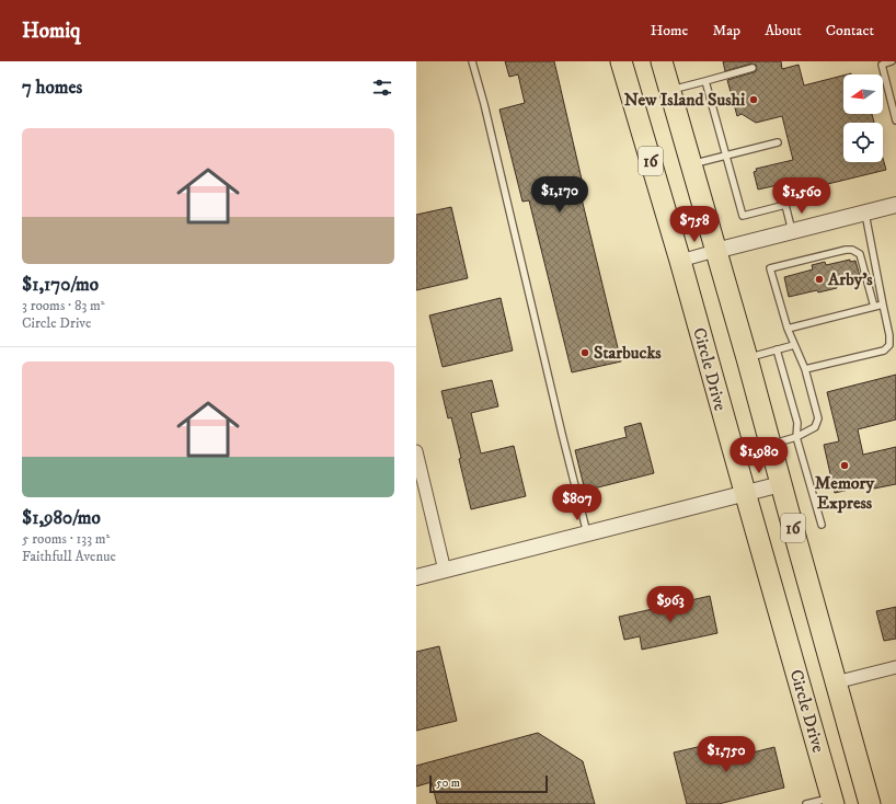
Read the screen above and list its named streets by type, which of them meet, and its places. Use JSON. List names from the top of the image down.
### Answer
{
  "streets": {
    "highway": ["16", "Circle Drive"]
  },
  "places": [
    "New Island Sushi",
    "Arby's",
    "Starbucks",
    "Memory Express"
  ],
  "scale_bar": "50 m",
  "north": "left",
  "page": {
    "header": "Homiq",
    "nav": [
      "Home",
      "Map",
      "About",
      "Contact"
    ],
    "heading": "7 homes",
    "list": [
      {
        "name": "$1,170/mo",
        "note": "3 rooms · 83 m² · Circle Drive"
      },
      {
        "name": "$1,980/mo",
        "note": "5 rooms · 133 m² · Faithfull Avenue"
      }
    ],
    "price": [
      "$1,170",
      "$1,560",
      "$758",
      "$1,980",
      "$807",
      "$963",
      "$1,750"
    ],
    "scale": "50 m"
  }
}
